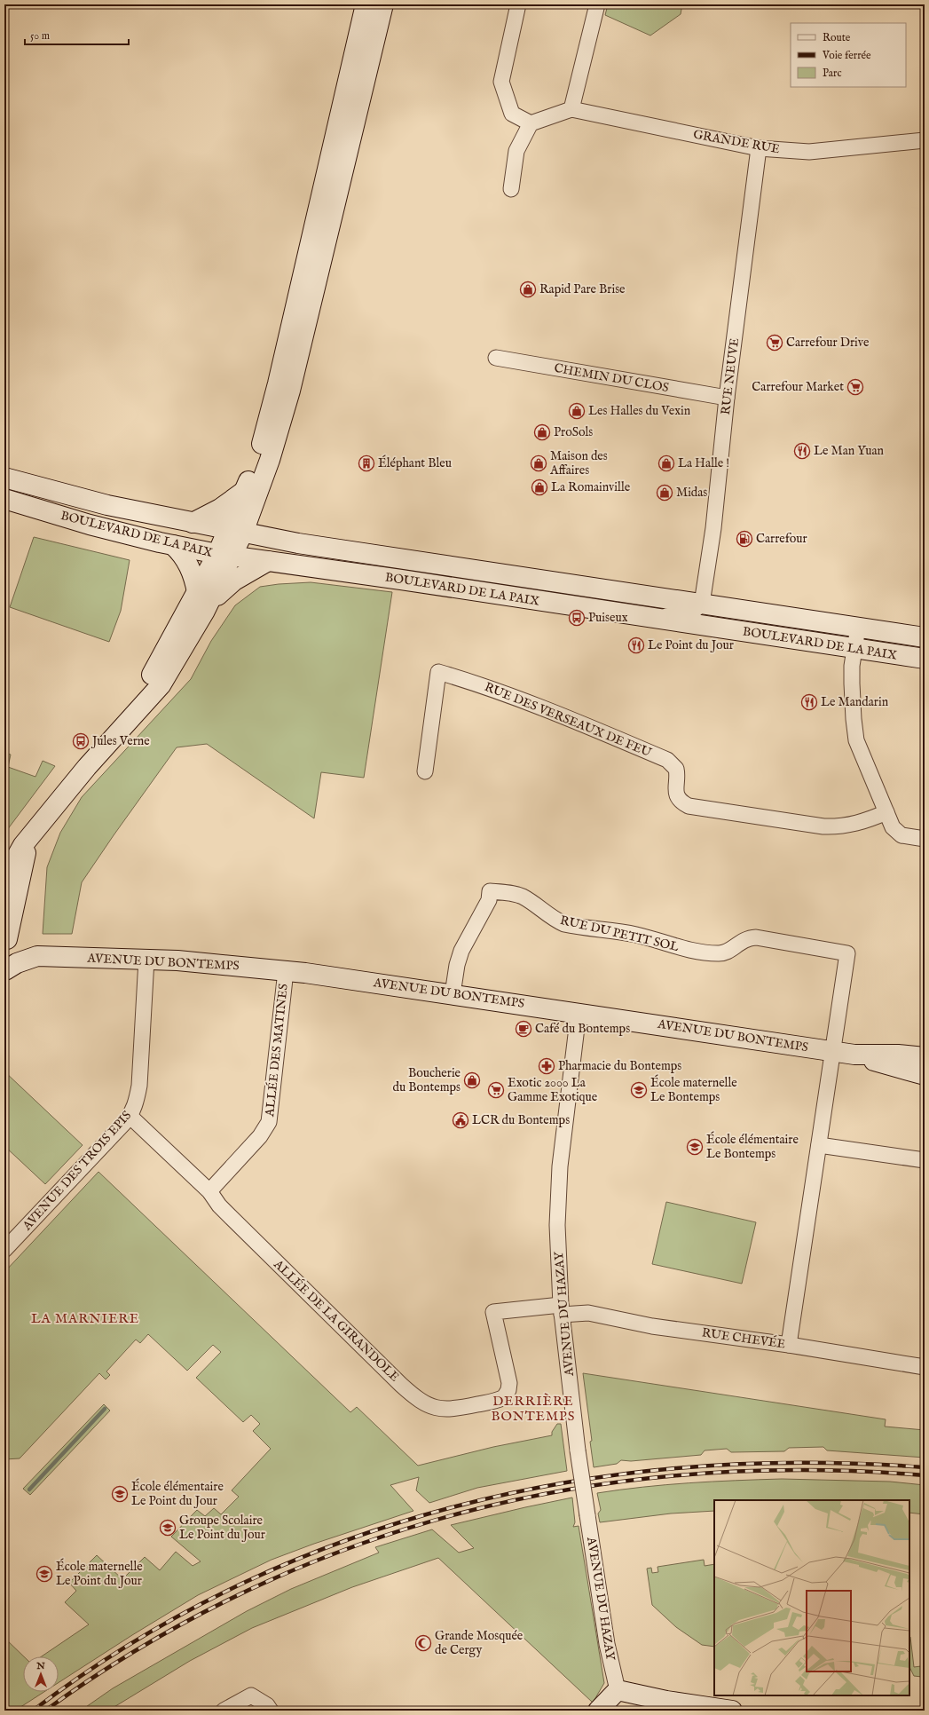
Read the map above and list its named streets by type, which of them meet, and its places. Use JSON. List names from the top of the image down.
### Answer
{
  "streets": {
    "main road": ["BOULEVARD DE LA PAIX", "AVENUE DU BONTEMPS"],
    "street": [
      "GRANDE RUE",
      "RUE NEUVE",
      "CHEMIN DU CLOS",
      "RUE DES VERSEAUX DE FEU",
      "RUE DU PETIT SOL",
      "ALLÉE DES MATINES",
      "AVENUE DES TROIS EPIS",
      "AVENUE DU HAZAY",
      "ALLÉE DE LA GIRANDOLE",
      "RUE CHEVÉE"
    ]
  },
  "crossings": [
    ["GRANDE RUE", "RUE NEUVE"],
    ["RUE NEUVE", "CHEMIN DU CLOS"],
    ["RUE NEUVE", "BOULEVARD DE LA PAIX"],
    ["RUE DU PETIT SOL", "AVENUE DU BONTEMPS"],
    ["AVENUE DU BONTEMPS", "ALLÉE DES MATINES"],
    ["AVENUE DU BONTEMPS", "AVENUE DES TROIS EPIS"],
    ["AVENUE DU BONTEMPS", "AVENUE DU HAZAY"],
    ["ALLÉE DES MATINES", "ALLÉE DE LA GIRANDOLE"],
    ["AVENUE DES TROIS EPIS", "ALLÉE DE LA GIRANDOLE"],
    ["AVENUE DU HAZAY", "RUE CHEVÉE"],
    ["ALLÉE DE LA GIRANDOLE", "RUE CHEVÉE"]
  ],
  "districts": ["LA MARNIERE", "DERRIÈRE BONTEMPS"],
  "places": {
    "shop": [
      "Rapid Pare Brise",
      "Les Halles du Vexin",
      "ProSols",
      "Maison des Affaires",
      "La Halle !",
      "La Romainville",
      "Midas",
      "Boucherie du Bontemps"
    ],
    "supermarket": ["Carrefour Drive", "Carrefour Market", "Exotic 2000 La Gamme Exotique"],
    "restaurant": ["Le Man Yuan", "Le Point du Jour", "Le Mandarin"],
    "building": ["Éléphant Bleu"],
    "fuel station": ["Carrefour"],
    "bus stop": ["Puiseux", "Jules Verne"],
    "cafe": ["Café du Bontemps"],
    "pharmacy": ["Pharmacie du Bontemps"],
    "school or university": [
      "École maternelle Le Bontemps",
      "École élémentaire Le Bontemps",
      "École élémentaire Le Point du Jour",
      "Groupe Scolaire Le Point du Jour",
      "École maternelle Le Point du Jour"
    ],
    "public building": ["LCR du Bontemps"],
    "mosque": ["Grande Mosquée de Cergy"]
  },
  "legend": ["Route", "Voie ferrée", "Parc"],
  "scale_bar": "50 m",
  "north": "top"
}
